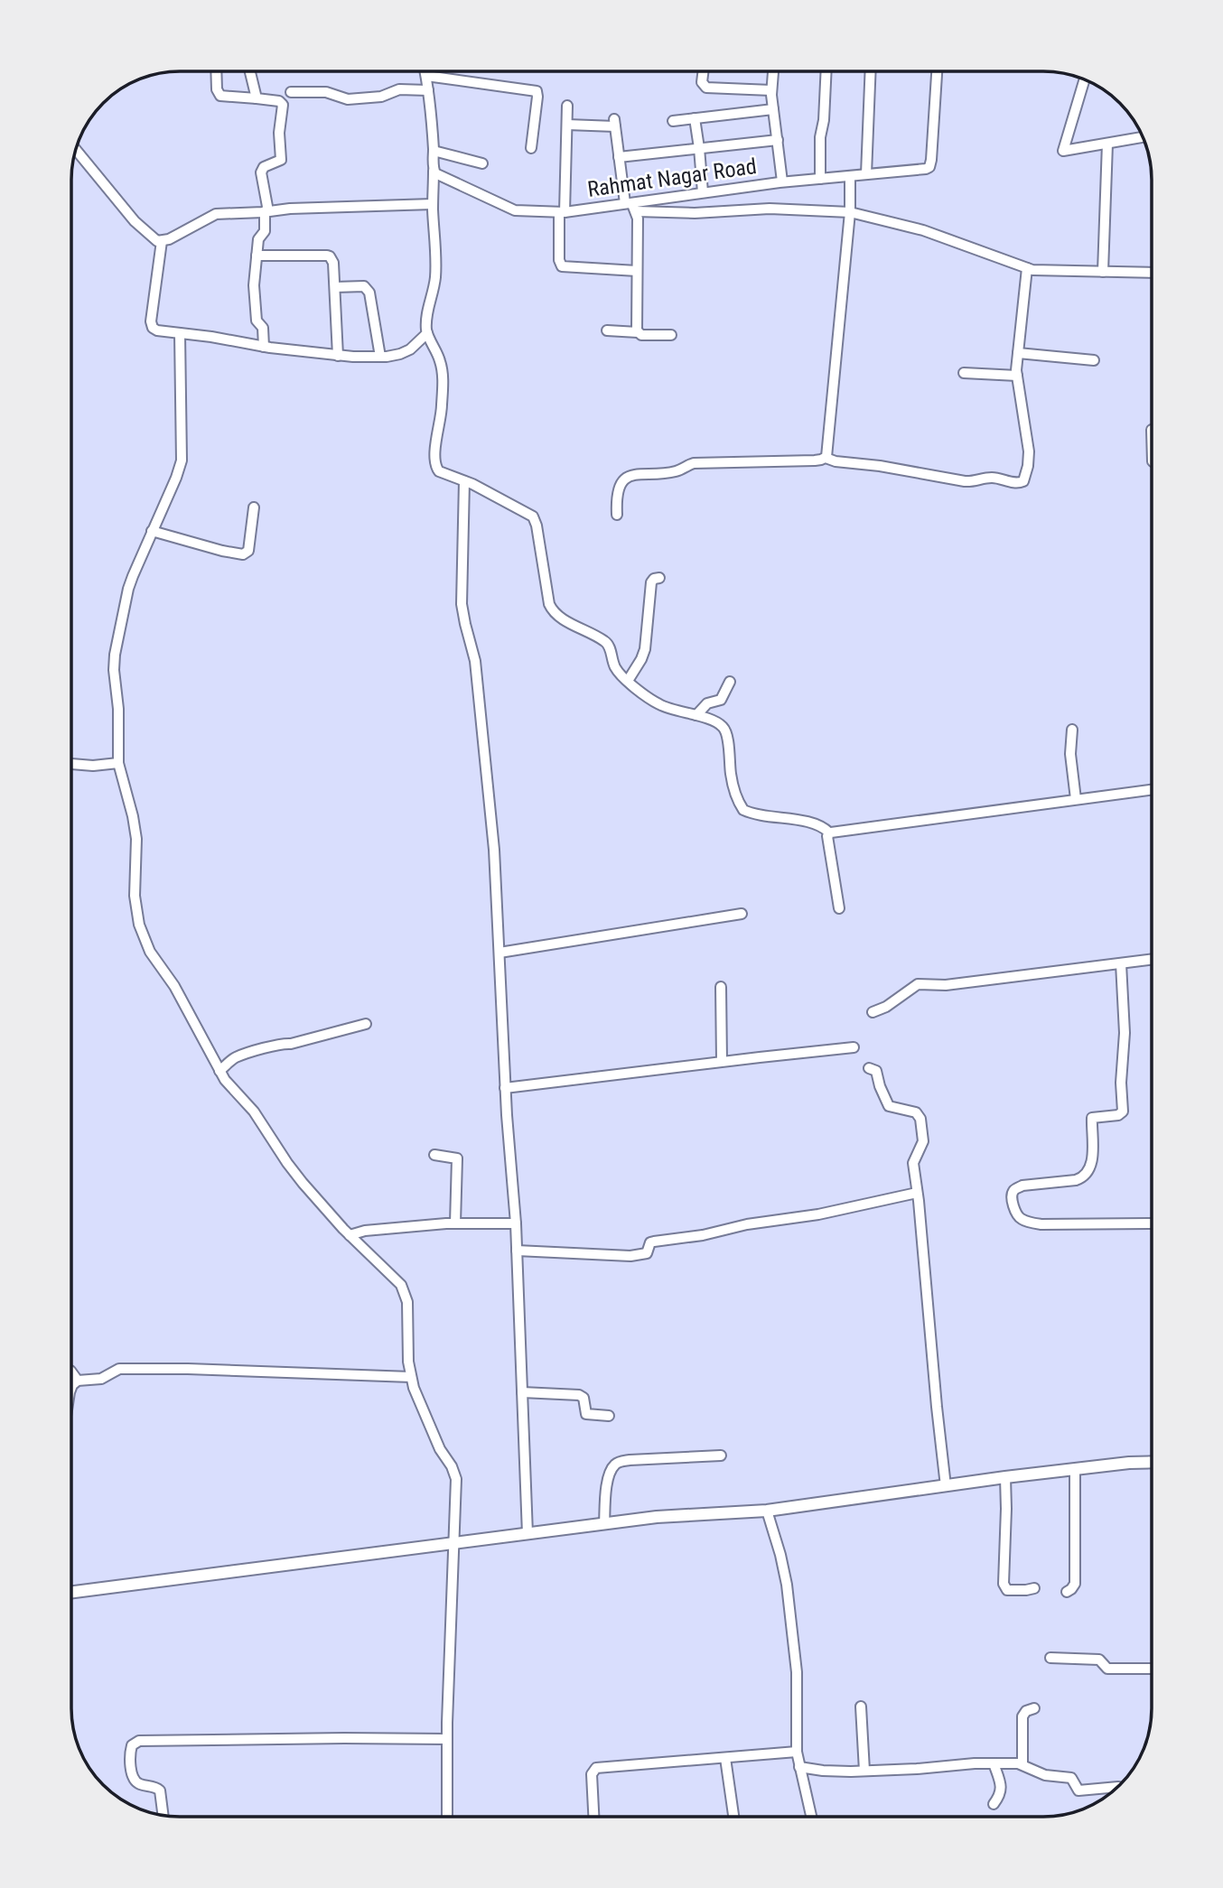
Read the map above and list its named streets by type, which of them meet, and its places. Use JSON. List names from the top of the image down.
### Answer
{
  "streets": {
    "street": ["Rahmat Nagar Road"]
  }
}
